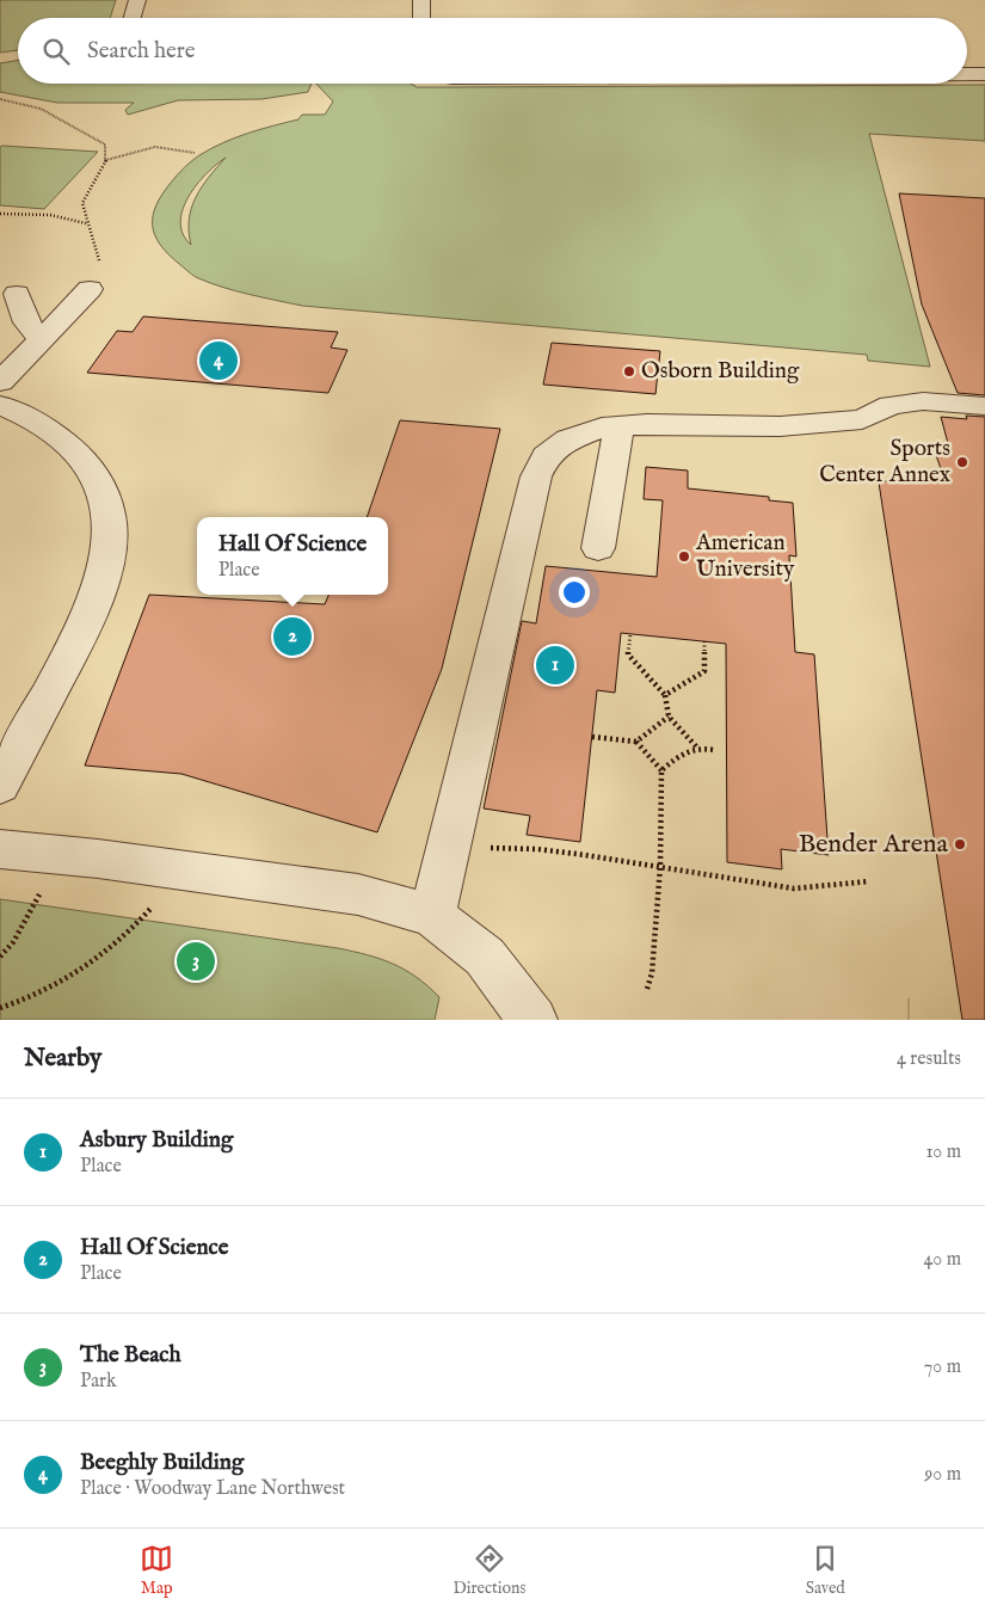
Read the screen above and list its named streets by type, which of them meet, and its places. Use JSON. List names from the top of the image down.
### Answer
{
  "places": [
    "Osborn Building",
    "Sports Center Annex",
    "American University",
    "Bender Arena"
  ],
  "page": {
    "search": "Search here",
    "pins": [
      "4",
      "2",
      "1",
      "3"
    ],
    "popup": ["Hall Of Science", "Place"],
    "heading": ["Nearby", "4 results"],
    "list": [
      {
        "mark": "1",
        "name": "Asbury Building",
        "note": "Place",
        "value": "10 m"
      },
      {
        "mark": "2",
        "name": "Hall Of Science",
        "note": "Place",
        "value": "40 m"
      },
      {
        "mark": "3",
        "name": "The Beach",
        "note": "Park",
        "value": "70 m"
      },
      {
        "mark": "4",
        "name": "Beeghly Building",
        "note": "Place · Woodway Lane Northwest",
        "value": "90 m"
      }
    ],
    "nav": ["Map", "Directions", "Saved"]
  }
}
